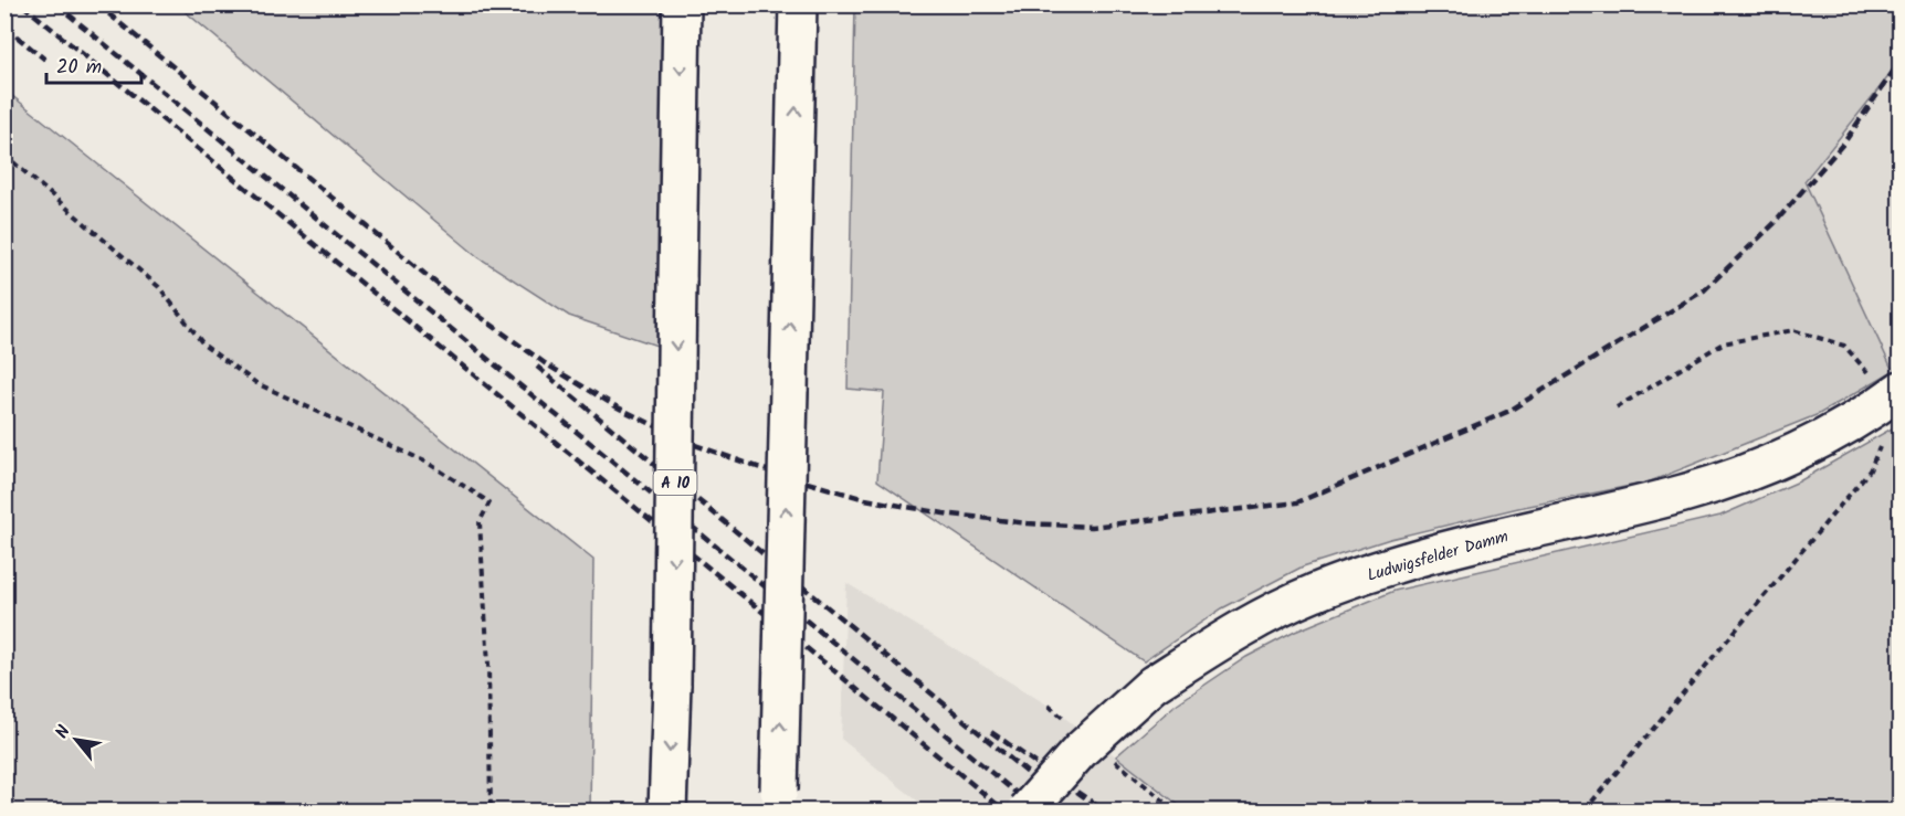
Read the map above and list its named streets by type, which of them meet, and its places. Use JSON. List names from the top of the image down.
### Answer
{
  "streets": {
    "main road": ["A 10", "Ludwigsfelder Damm"]
  },
  "scale_bar": "20 m",
  "north": "top left"
}
